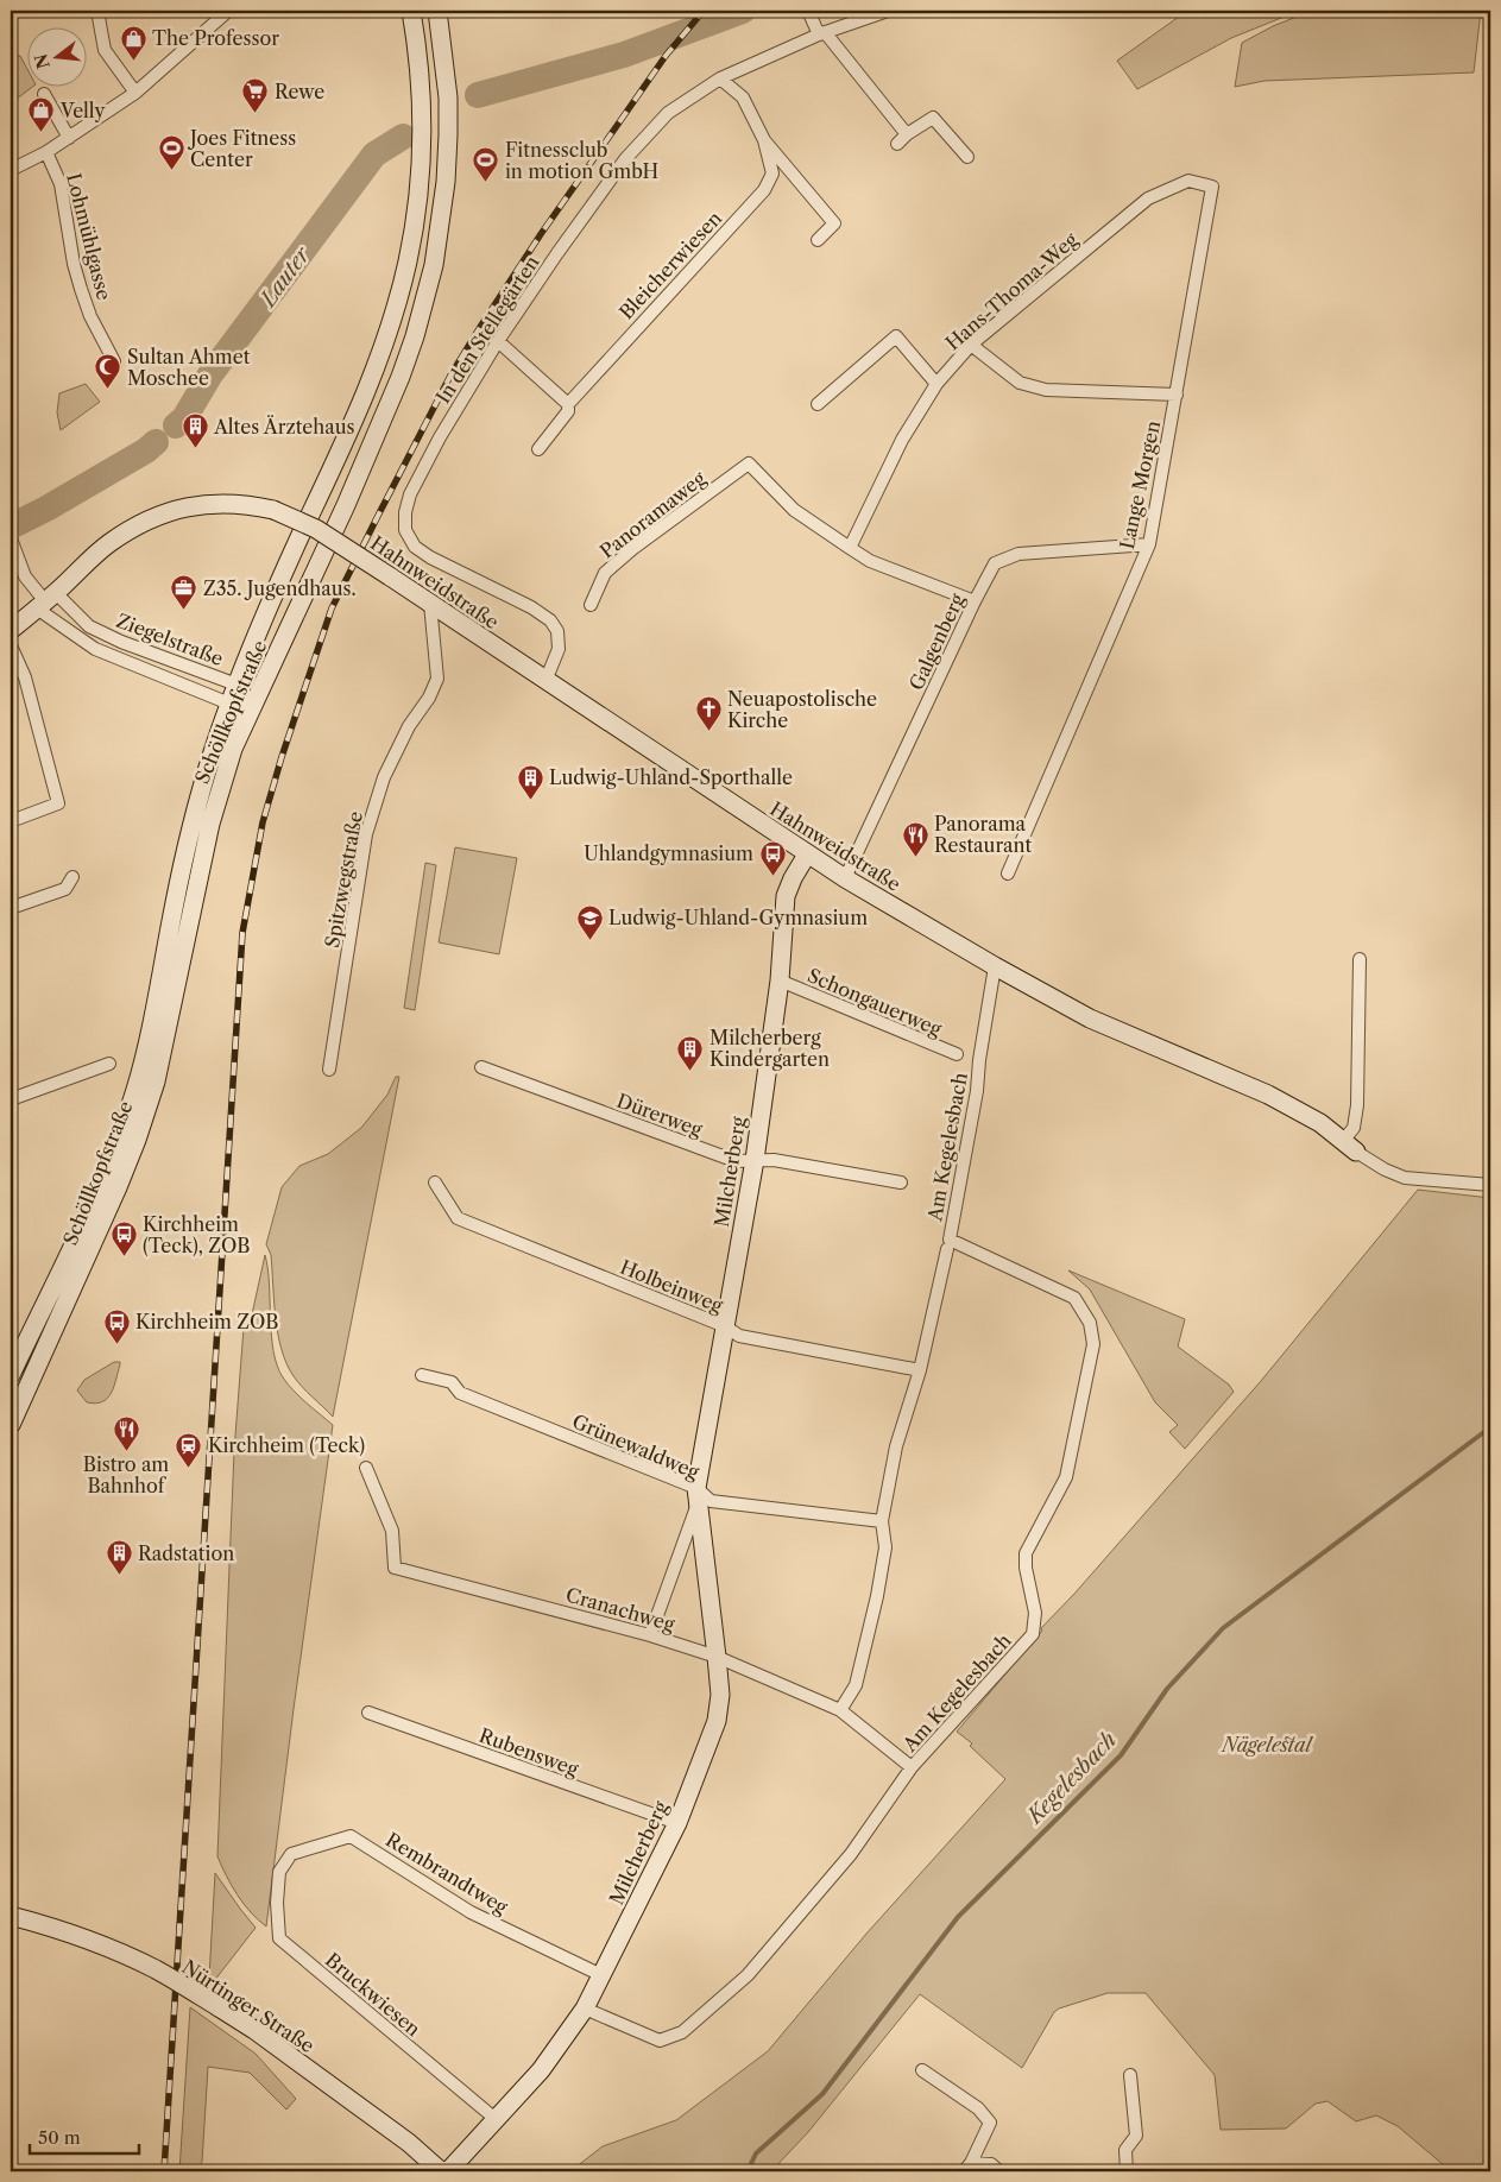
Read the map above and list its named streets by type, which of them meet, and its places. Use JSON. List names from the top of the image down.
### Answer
{
  "streets": {
    "main road": [
      "Hahnweidstraße",
      "Schöllkopfstraße",
      "Milcherberg",
      "Nürtinger Straße"
    ],
    "street": [
      "Lohmühlgasse",
      "Bleicherwiesen",
      "Hans-Thoma-Weg",
      "In den Stellegärten",
      "Lange Morgen",
      "Panoramaweg",
      "Ziegelstraße",
      "Galgenberg",
      "Spitzwegstraße",
      "Schongauerweg",
      "Dürerweg",
      "Am Kegelesbach",
      "Holbeinweg",
      "Grünewaldweg",
      "Cranachweg",
      "Rubensweg",
      "Rembrandtweg",
      "Bruckwiesen"
    ]
  },
  "crossings": [
    ["Bleicherwiesen", "In den Stellegärten"],
    ["Hans-Thoma-Weg", "Lange Morgen"],
    ["Hans-Thoma-Weg", "Panoramaweg"],
    ["In den Stellegärten", "Hahnweidstraße"],
    ["Lange Morgen", "Galgenberg"],
    ["Hahnweidstraße", "Ziegelstraße"],
    ["Hahnweidstraße", "Galgenberg"],
    ["Hahnweidstraße", "Spitzwegstraße"],
    ["Hahnweidstraße", "Am Kegelesbach"],
    ["Hahnweidstraße", "Milcherberg"],
    ["Ziegelstraße", "Schöllkopfstraße"],
    ["Schongauerweg", "Milcherberg"],
    ["Dürerweg", "Milcherberg"],
    ["Am Kegelesbach", "Milcherberg"],
    ["Am Kegelesbach", "Cranachweg"],
    ["Milcherberg", "Holbeinweg"],
    ["Milcherberg", "Grünewaldweg"],
    ["Milcherberg", "Cranachweg"],
    ["Milcherberg", "Rubensweg"],
    ["Milcherberg", "Rembrandtweg"],
    ["Milcherberg", "Bruckwiesen"],
    ["Rembrandtweg", "Bruckwiesen"]
  ],
  "water": ["Lauter", "Kegelesbach"],
  "parks": ["Nägelestal"],
  "places": {
    "shop": ["The Professor", "Velly"],
    "supermarket": ["Rewe"],
    "sports": ["Joes Fitness Center", "Fitnessclub in motion GmbH"],
    "mosque": ["Sultan Ahmet Moschee"],
    "building": [
      "Altes Ärztehaus",
      "Ludwig-Uhland-Sporthalle",
      "Milcherberg Kindergarten",
      "Radstation"
    ],
    "office": ["Z35. Jugendhaus."],
    "church": ["Neuapostolische Kirche"],
    "restaurant": ["Panorama Restaurant", "Bistro am Bahnhof"],
    "bus stop": ["Uhlandgymnasium", "Kirchheim (Teck), ZOB", "Kirchheim ZOB"],
    "school or university": ["Ludwig-Uhland-Gymnasium"],
    "station": ["Kirchheim (Teck)"]
  },
  "scale_bar": "50 m",
  "north": "left"
}
